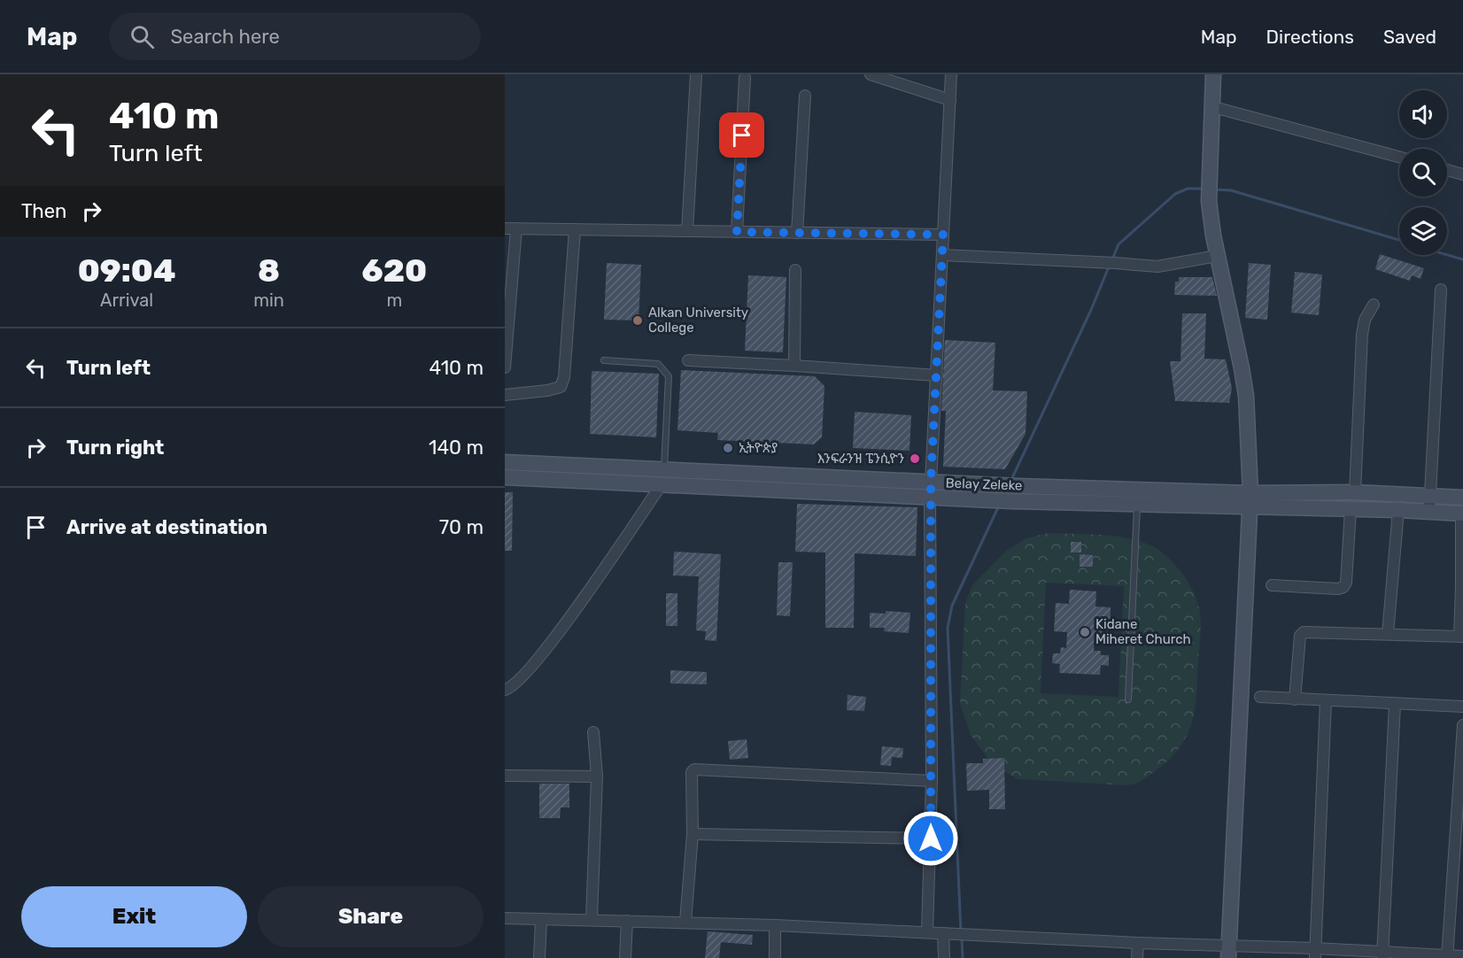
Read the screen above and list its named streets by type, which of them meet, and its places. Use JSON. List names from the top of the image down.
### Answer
{
  "streets": {
    "street": ["Belay Zeleke"]
  },
  "places": [
    "Alkan University College",
    "ኢትዮጵያ",
    "እንፍራንዝ ፔንሲዮን",
    "Kidane Miheret Church"
  ],
  "page": {
    "header": "Map",
    "search": "Search here",
    "nav": ["Map", "Directions", "Saved"],
    "turn": ["410 m", "Turn left"],
    "then": "Then",
    "eta": [
      "09:04",
      "Arrival",
      "8",
      "min",
      "620",
      "m"
    ],
    "list": [
      {
        "name": "Turn left",
        "value": "410 m"
      },
      {
        "name": "Turn right",
        "value": "140 m"
      },
      {
        "name": "Arrive at destination",
        "value": "70 m"
      }
    ],
    "buttons": ["Exit", "Share"]
  }
}
